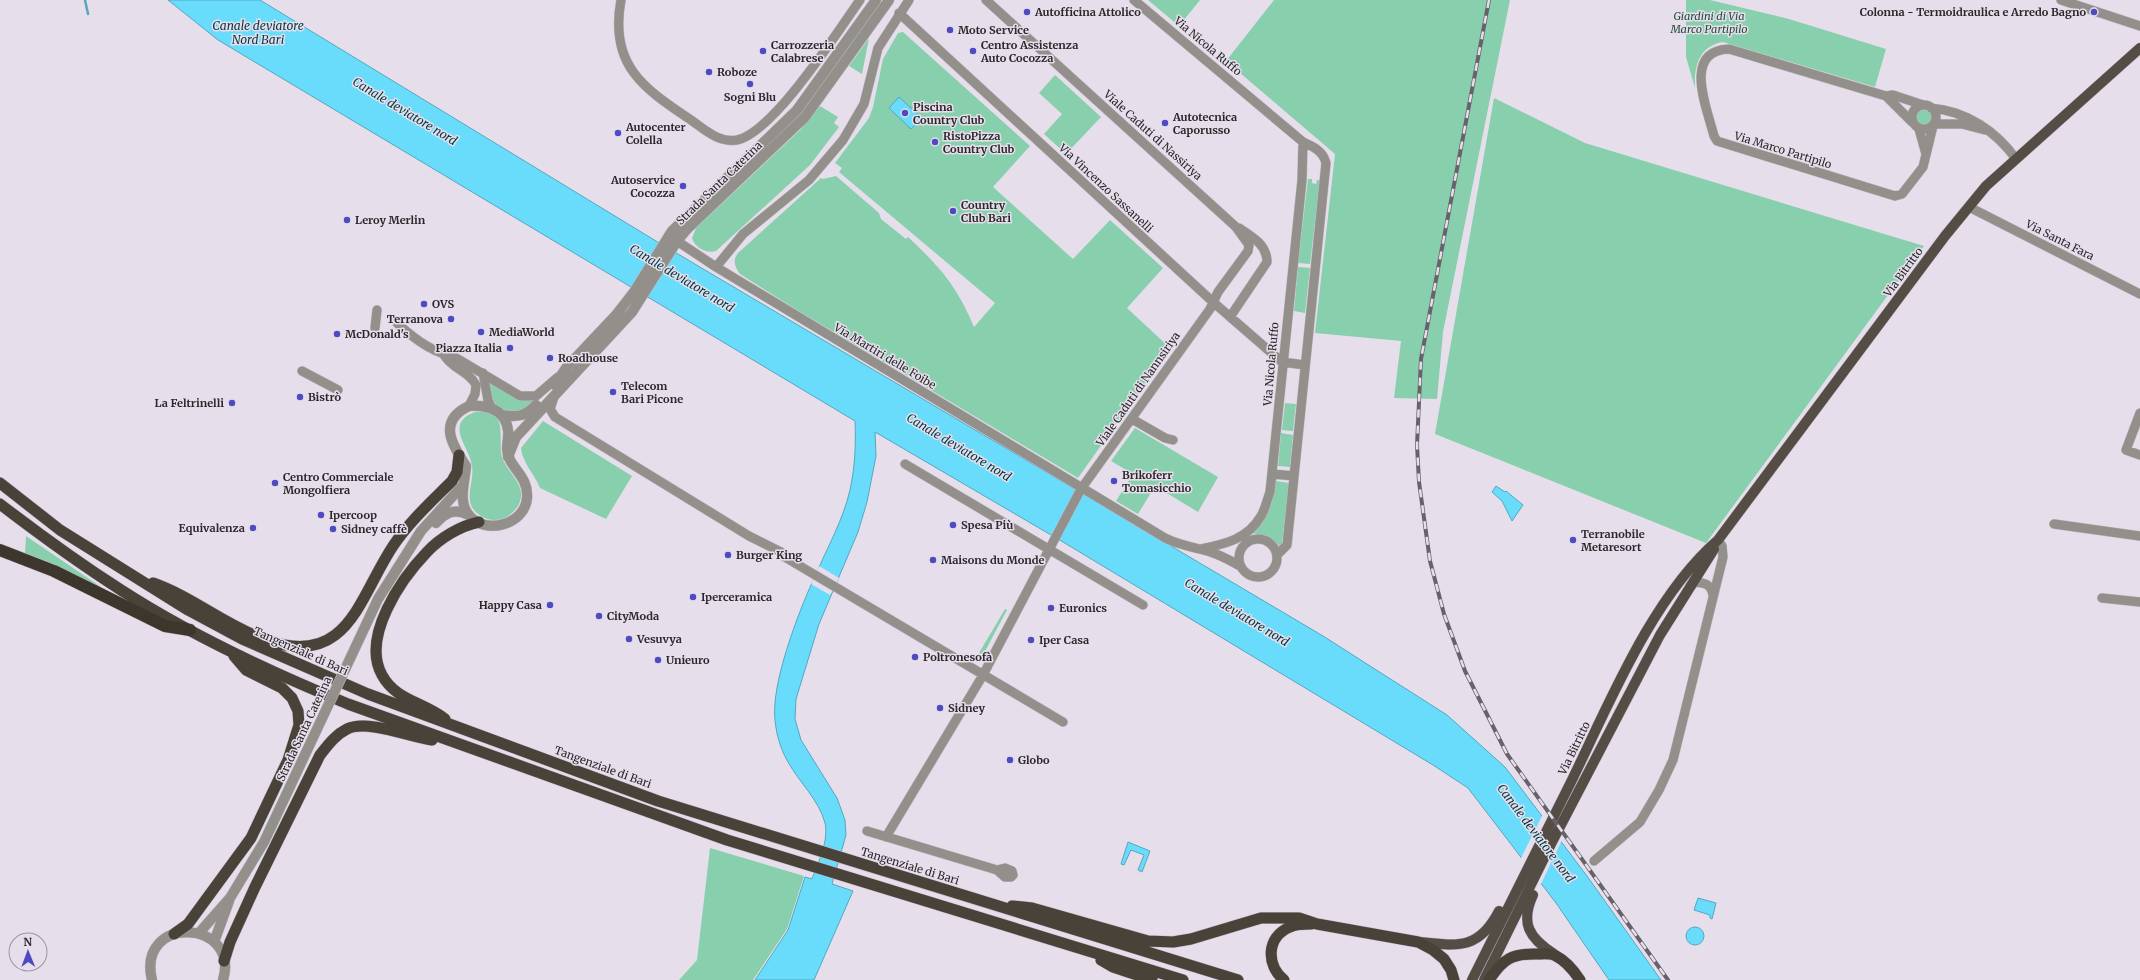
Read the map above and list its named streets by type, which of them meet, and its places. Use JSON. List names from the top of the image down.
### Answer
{
  "streets": {
    "highway": ["Tangenziale di Bari"],
    "main road": ["Via Bitritto"],
    "street": [
      "Via Nicola Ruffo",
      "Viale Caduti di Nassiriya",
      "Via Marco Partipilo",
      "Strada Santa Caterina",
      "Via Vincenzo Sassanelli",
      "Via Santa Fara",
      "Via Martiri delle Foibe",
      "Viale Caduti di Nannsiriya"
    ]
  },
  "crossings": [
    ["Via Nicola Ruffo", "Via Vincenzo Sassanelli"],
    ["Via Nicola Ruffo", "Via Martiri delle Foibe"],
    ["Viale Caduti di Nassiriya", "Via Vincenzo Sassanelli"],
    ["Viale Caduti di Nassiriya", "Viale Caduti di Nannsiriya"],
    ["Via Marco Partipilo", "Via Bitritto"],
    ["Strada Santa Caterina", "Via Martiri delle Foibe"],
    ["Via Vincenzo Sassanelli", "Viale Caduti di Nannsiriya"],
    ["Via Santa Fara", "Via Bitritto"],
    ["Via Martiri delle Foibe", "Viale Caduti di Nannsiriya"]
  ],
  "water": ["Canale deviatore Nord Bari", "Canale deviatore nord"],
  "parks": ["Giardini di Via Marco Partipilo"],
  "places": [
    "Autofficina Attolico",
    "Colonna - Termoidraulica e Arredo Bagno",
    "Moto Service",
    "Carrozzeria Calabrese",
    "Centro Assistenza Auto Cocozza",
    "Roboze",
    "Sogni Blu",
    "Piscina Country Club",
    "Autotecnica Caporusso",
    "Autocenter Colella",
    "RistoPizza Country Club",
    "Autoservice Cocozza",
    "Country Club Bari",
    "Leroy Merlin",
    "OVS",
    "Terranova",
    "MediaWorld",
    "McDonald's",
    "Piazza Italia",
    "Roadhouse",
    "Telecom Bari Picone",
    "Bistrò",
    "La Feltrinelli",
    "Brikoferr Tomasicchio",
    "Centro Commerciale Mongolfiera",
    "Ipercoop",
    "Spesa Più",
    "Equivalenza",
    "Sidney caffè",
    "Terranobile Metaresort",
    "Burger King",
    "Maisons du Monde",
    "Iperceramica",
    "Happy Casa",
    "Euronics",
    "CityModa",
    "Vesuvya",
    "Iper Casa",
    "Poltronesofà",
    "Unieuro",
    "Sidney",
    "Globo"
  ],
  "north": "top"
}
